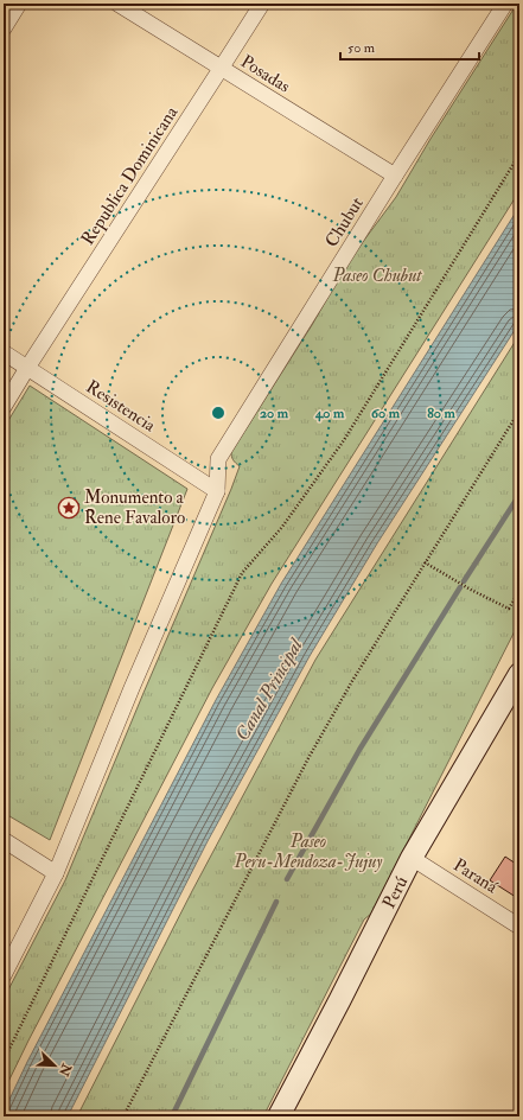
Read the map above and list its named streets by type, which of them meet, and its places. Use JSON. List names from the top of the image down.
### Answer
{
  "streets": {
    "main road": ["Perú"],
    "street": [
      "Posadas",
      "Republica Dominicana",
      "Chubut",
      "Resistencia",
      "Paraná"
    ]
  },
  "crossings": [
    ["Posadas", "Republica Dominicana"],
    ["Posadas", "Chubut"],
    ["Republica Dominicana", "Resistencia"],
    ["Chubut", "Resistencia"],
    ["Paraná", "Perú"]
  ],
  "water": ["Canal Principal"],
  "parks": ["Paseo Chubut", "Paseo Peru-Mendoza-Jujuy"],
  "places": {
    "place": ["Monumento a Rene Favaloro"]
  },
  "scale_bar": "50 m",
  "north": "bottom right",
  "rings": [
    "20 m",
    "40 m",
    "60 m",
    "80 m"
  ]
}
